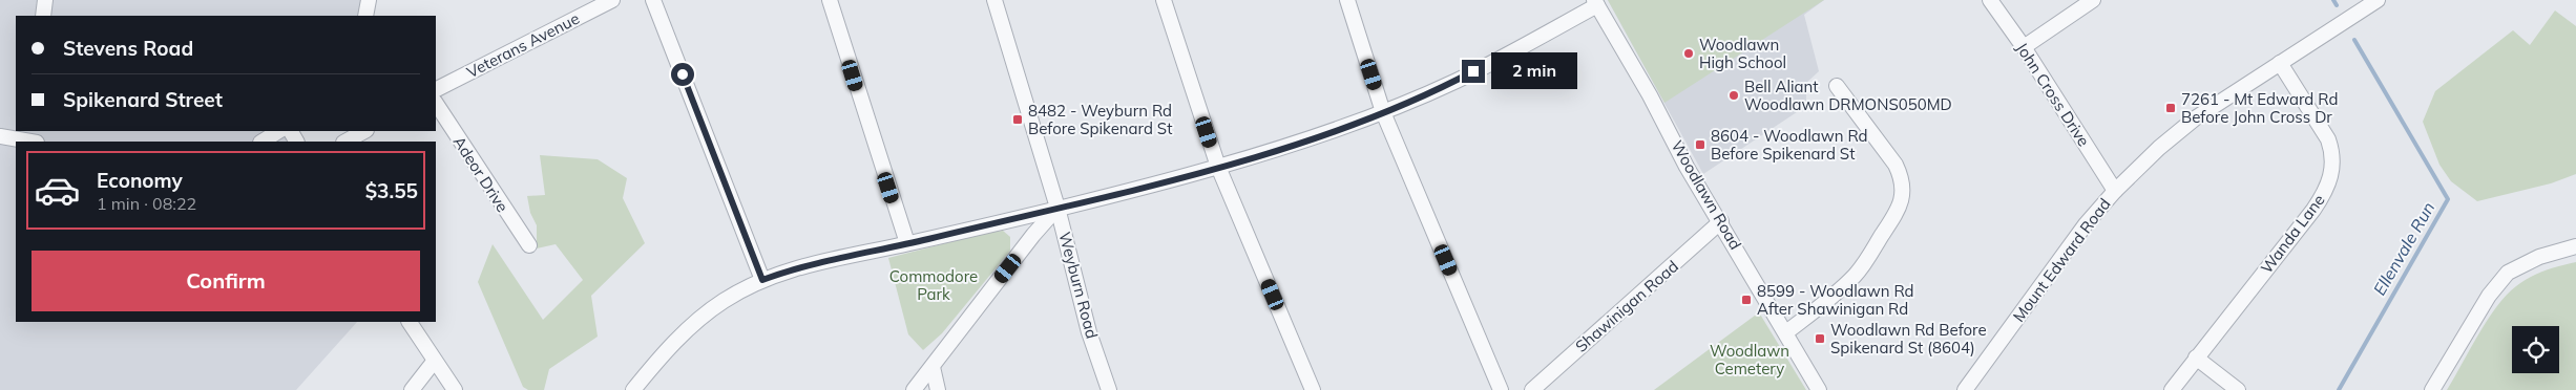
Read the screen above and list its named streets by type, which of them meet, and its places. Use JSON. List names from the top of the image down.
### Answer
{
  "streets": {
    "street": [
      "Veterans Avenue",
      "John Cross Drive",
      "Adeor Drive",
      "Woodlawn Road",
      "Wanda Lane",
      "Mount Edward Road",
      "Weyburn Road",
      "Shawinigan Road"
    ]
  },
  "crossings": [
    ["John Cross Drive", "Mount Edward Road"],
    ["Woodlawn Road", "Shawinigan Road"],
    ["Wanda Lane", "Mount Edward Road"]
  ],
  "water": ["Ellenvale Run"],
  "parks": ["Commodore Park", "Woodlawn Cemetery"],
  "places": {
    "other": ["Woodlawn High School", "Bell Aliant Woodlawn DRMONS050MD"],
    "transit": [
      "7261 - Mt Edward Rd Before John Cross Dr",
      "8482 - Weyburn Rd Before Spikenard St",
      "8604 - Woodlawn Rd Before Spikenard St",
      "8599 - Woodlawn Rd After Shawinigan Rd",
      "Woodlawn Rd Before Spikenard St (8604)"
    ]
  },
  "page": {
    "banner": ["Stevens Road", "Spikenard Street"],
    "bubble": "2 min",
    "list": [
      {
        "name": "Economy",
        "note": "1 min · 08:22",
        "value": "$3.55"
      }
    ],
    "buttons": "Confirm"
  }
}
